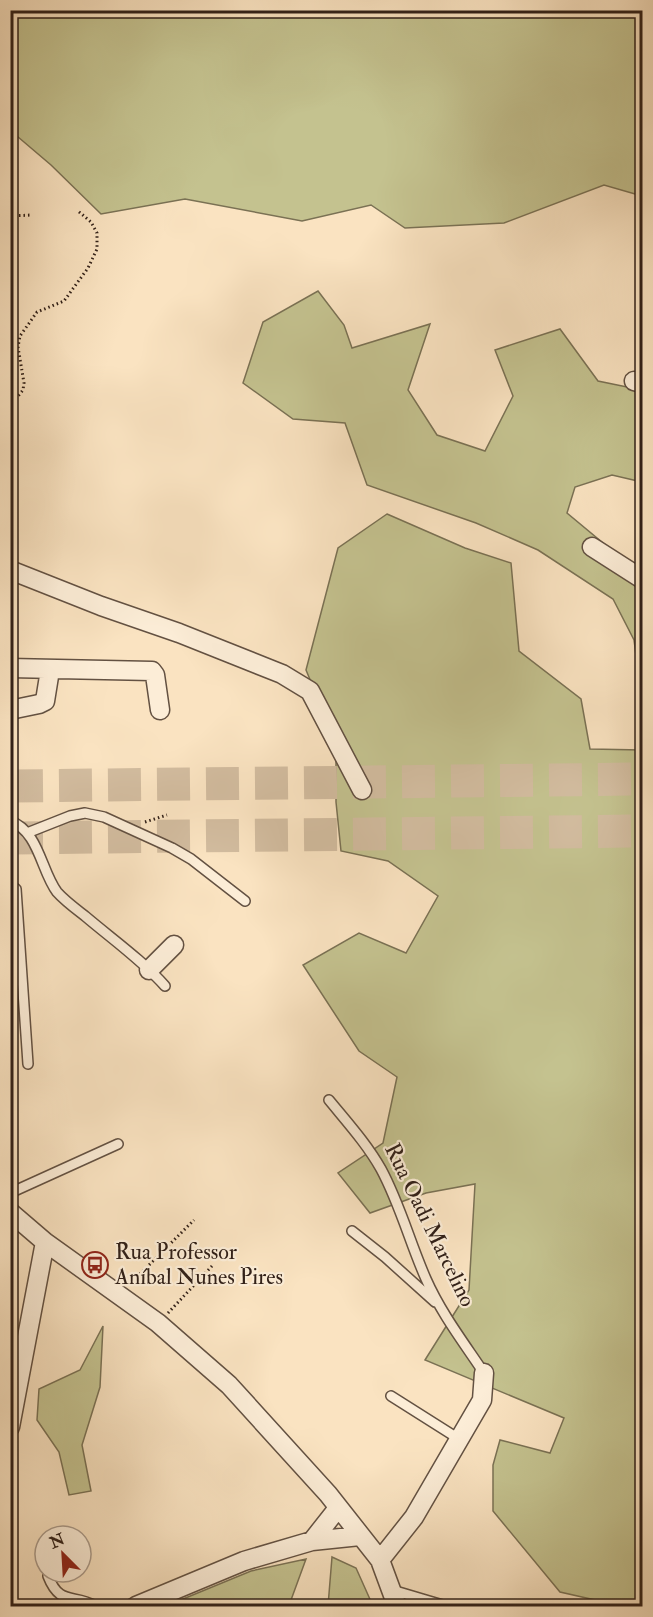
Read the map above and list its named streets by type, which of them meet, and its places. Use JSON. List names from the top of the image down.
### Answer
{
  "streets": {
    "street": ["Rua Oadi Marcelino"]
  },
  "places": {
    "bus stop": ["Rua Professor Aníbal Nunes Pires"]
  },
  "north": "top left"
}
